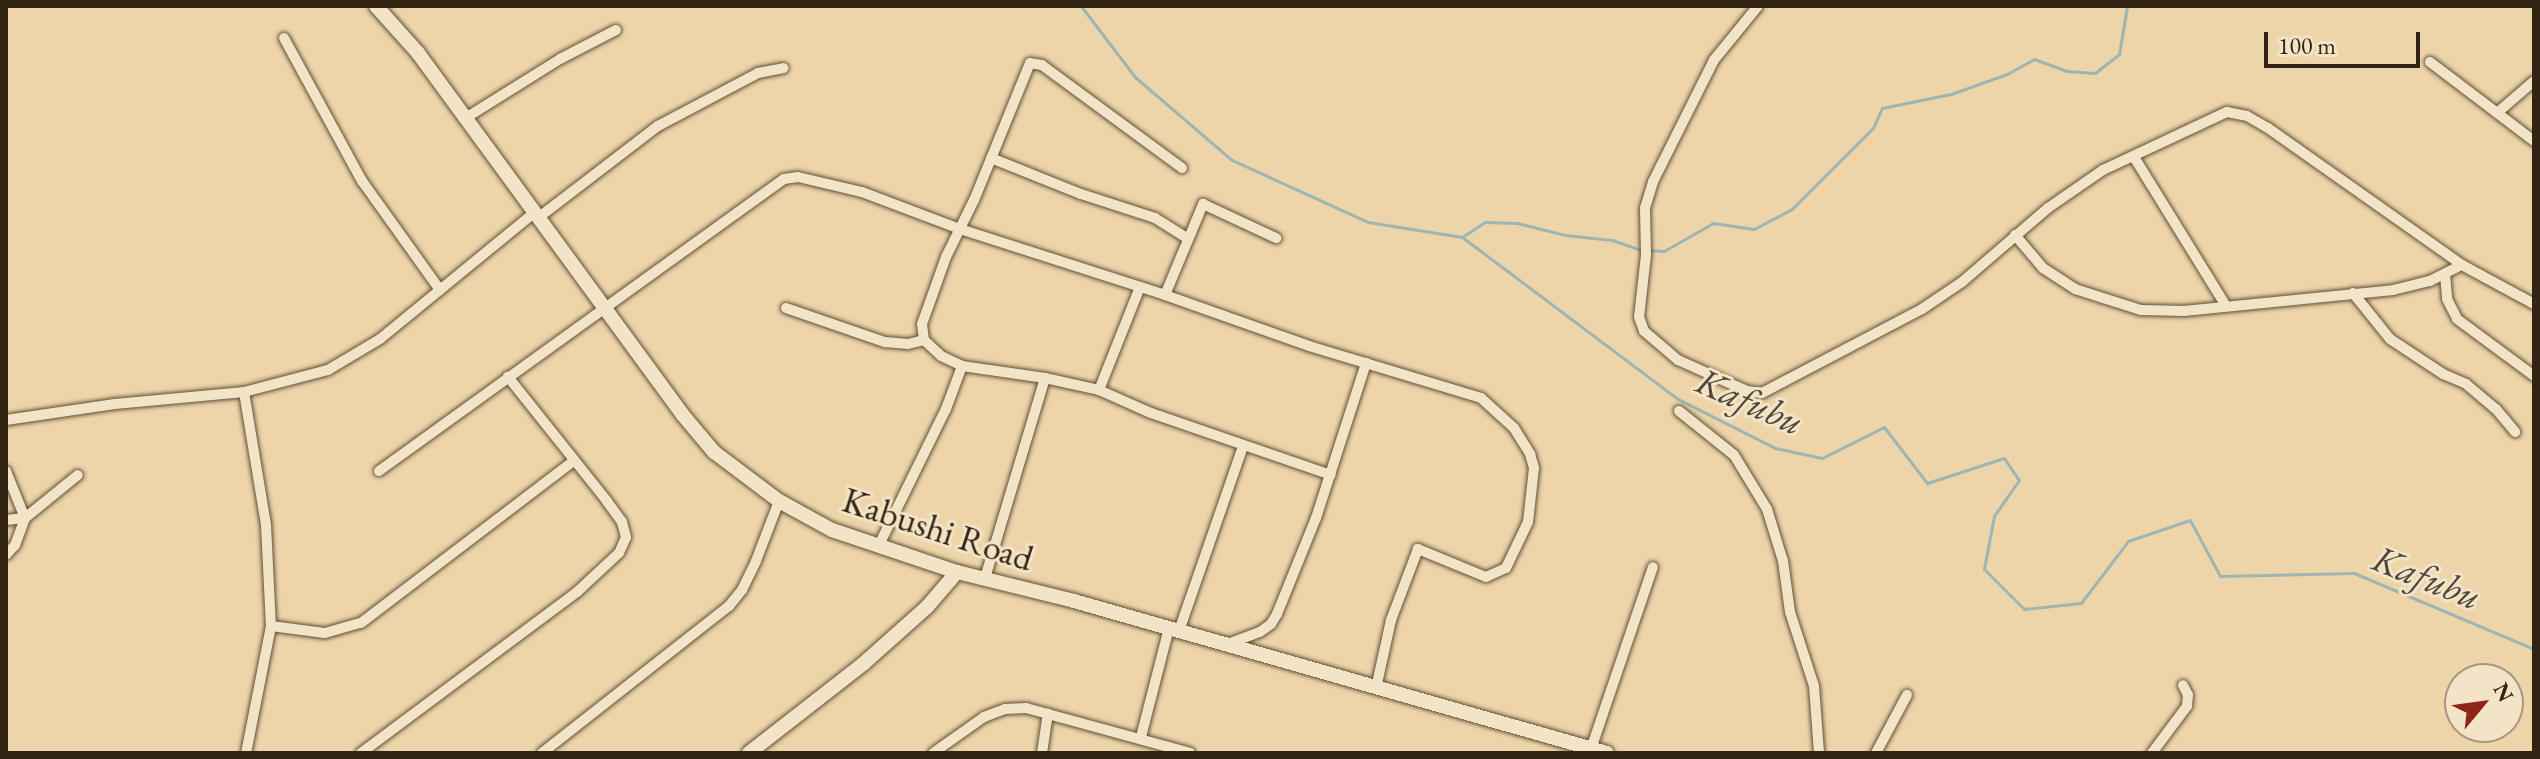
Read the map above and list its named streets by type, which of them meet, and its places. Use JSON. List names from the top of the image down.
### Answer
{
  "streets": {
    "main road": ["Kabushi Road"]
  },
  "water": ["Kafubu"],
  "scale_bar": "100 m",
  "north": "top right"
}
